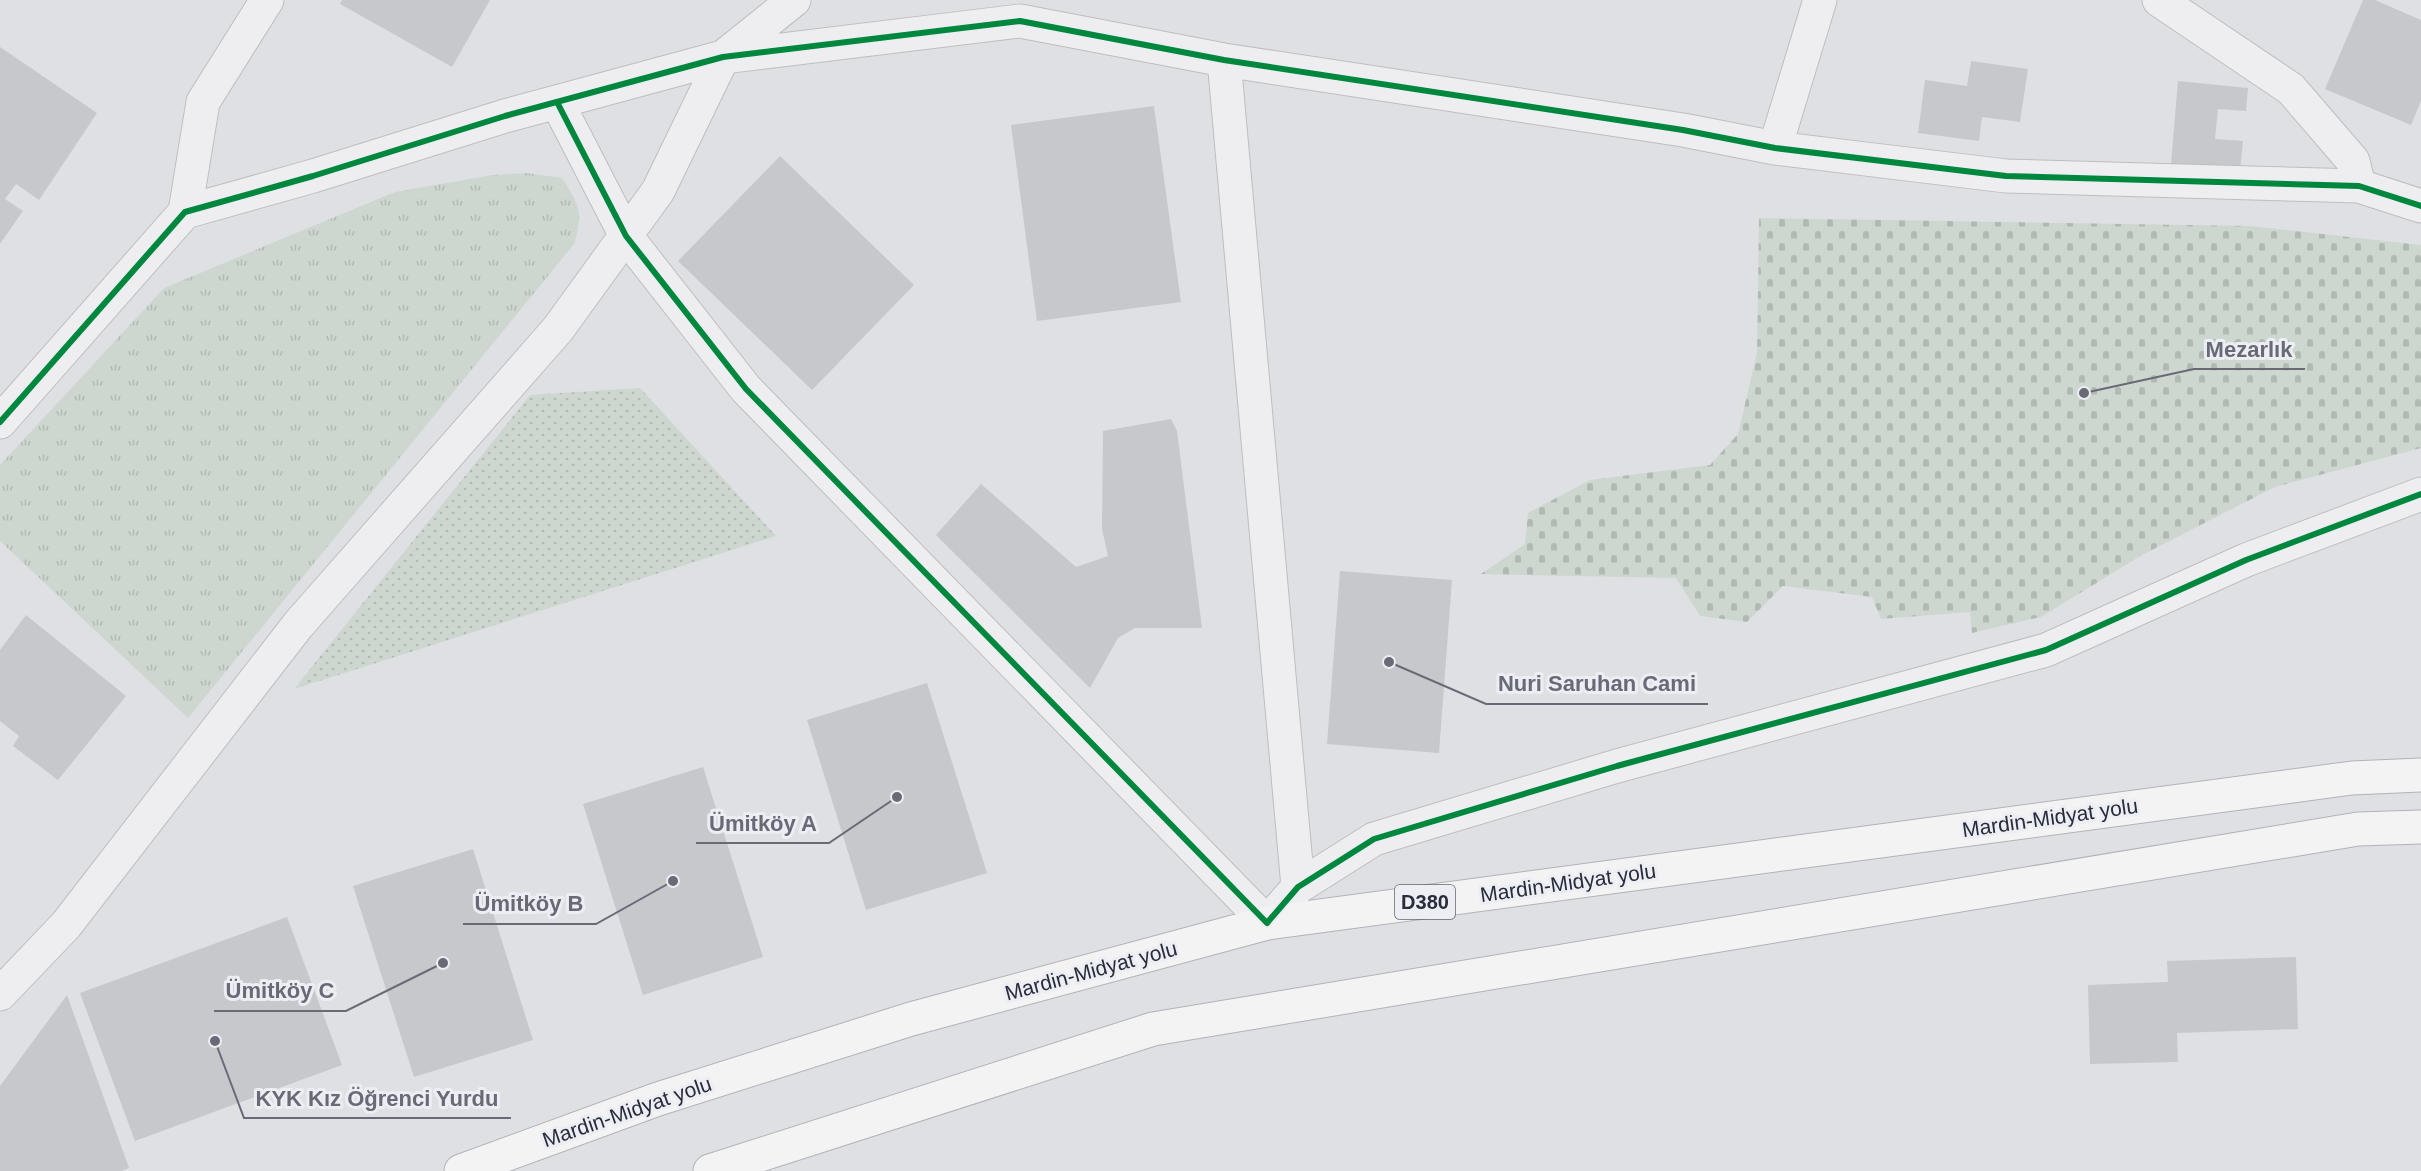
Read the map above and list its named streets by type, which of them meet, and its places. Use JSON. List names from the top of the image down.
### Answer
{
  "streets": {
    "highway": ["Mardin-Midyat yolu", "D380"]
  },
  "places": [
    "Mezarlık",
    "Nuri Saruhan Cami",
    "Ümitköy A",
    "Ümitköy B",
    "Ümitköy C",
    "KYK Kız Öğrenci Yurdu"
  ]
}
